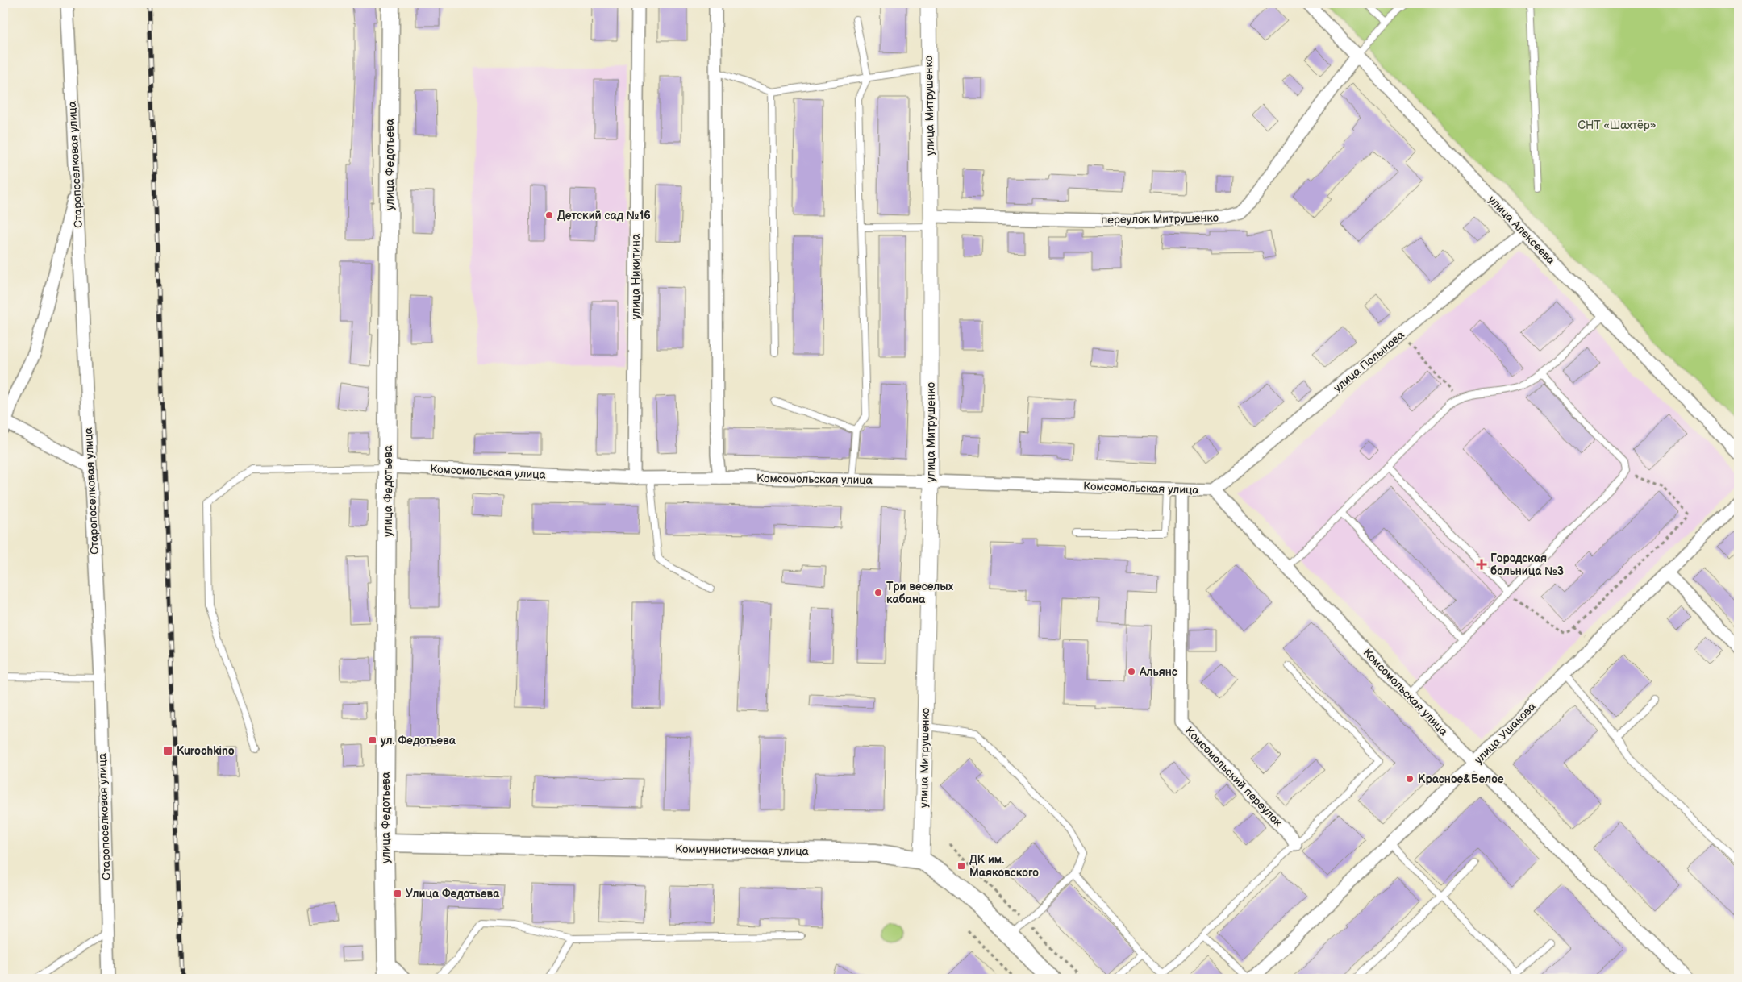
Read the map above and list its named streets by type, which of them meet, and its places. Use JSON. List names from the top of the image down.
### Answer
{
  "streets": {
    "main road": ["улица Федотьева", "Коммунистическая улица"],
    "street": [
      "улица Митрушенко",
      "Старопоселковая улица",
      "переулок Митрушенко",
      "улица Алексеева",
      "улица Никитина",
      "улица Полынова",
      "Комсомольская улица",
      "улица Ушакова",
      "Комсомольский переулок"
    ]
  },
  "crossings": [
    ["улица Митрушенко", "переулок Митрушенко"],
    ["улица Митрушенко", "Комсомольская улица"],
    ["улица Митрушенко", "Коммунистическая улица"],
    ["улица Федотьева", "Комсомольская улица"],
    ["улица Федотьева", "Коммунистическая улица"],
    ["переулок Митрушенко", "улица Алексеева"],
    ["улица Алексеева", "улица Полынова"],
    ["улица Никитина", "Комсомольская улица"],
    ["улица Полынова", "Комсомольская улица"],
    ["Комсомольская улица", "улица Ушакова"],
    ["Комсомольская улица", "Комсомольский переулок"]
  ],
  "parks": ["СНТ «Шахтёр»"],
  "places": {
    "other": [
      "Детский сад №16",
      "Три веселых кабана",
      "Альянс",
      "Красное&Белое"
    ],
    "health": ["Городская больница №3"],
    "transit": [
      "ул. Федотьева",
      "Kurochkino",
      "ДК им. Маяковского",
      "Улица Федотьева"
    ]
  }
}
